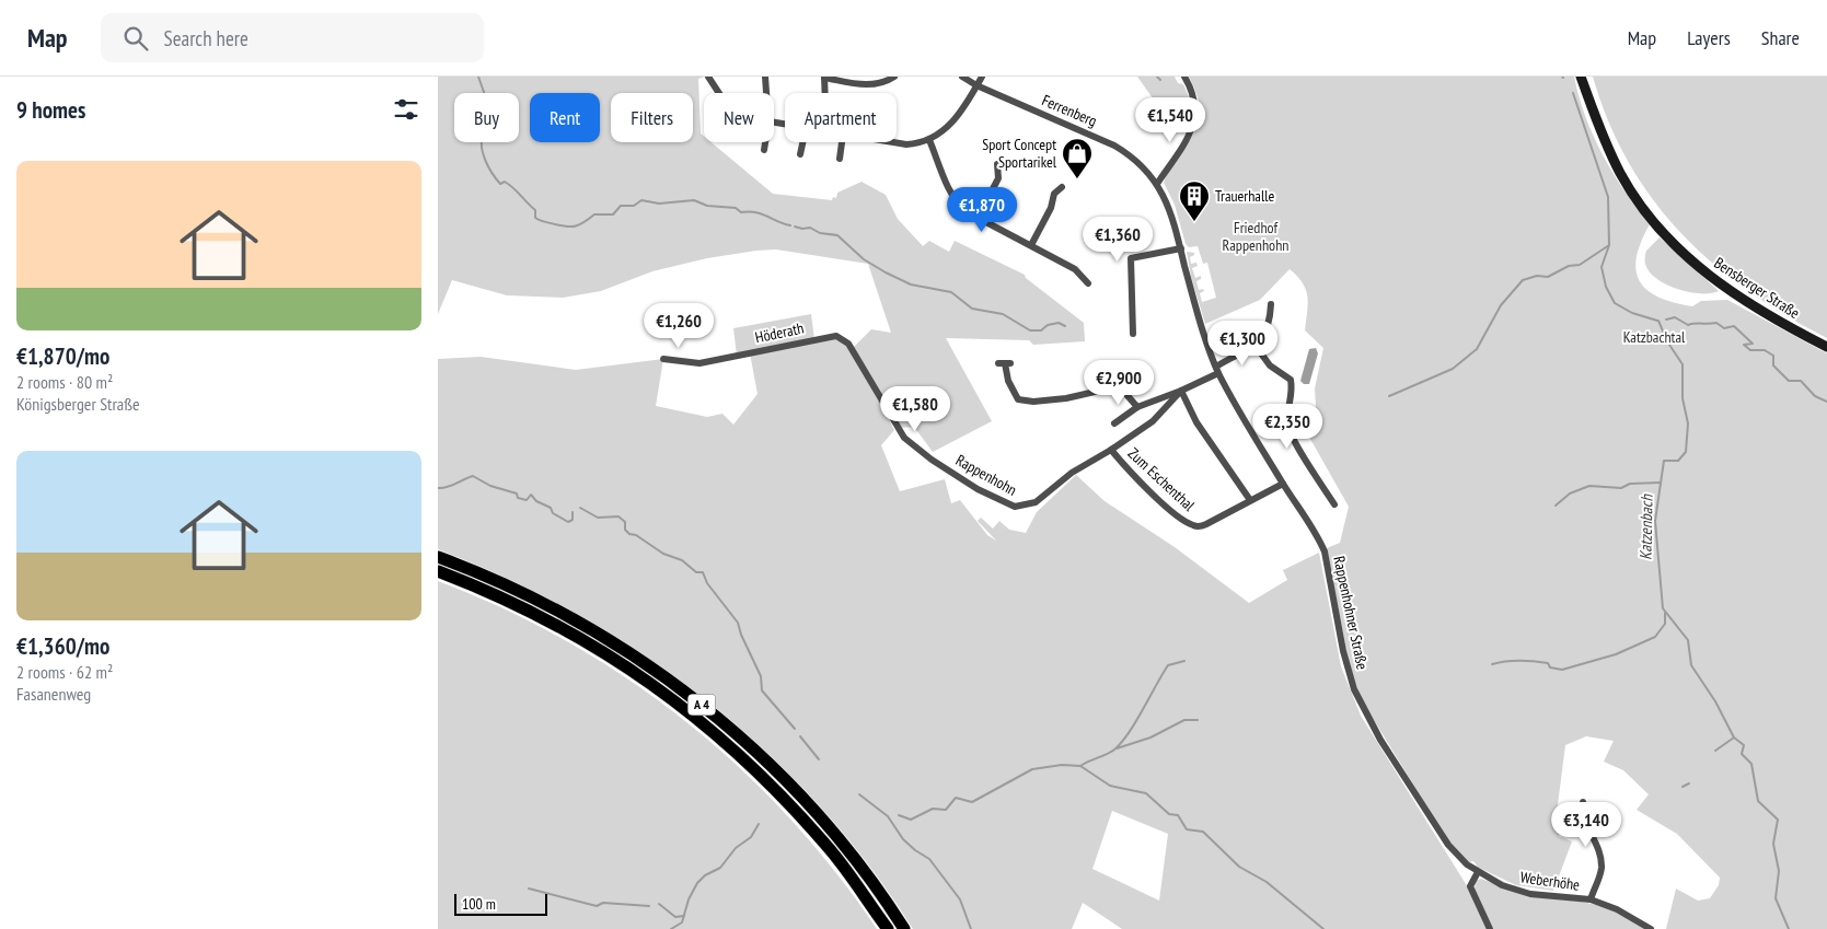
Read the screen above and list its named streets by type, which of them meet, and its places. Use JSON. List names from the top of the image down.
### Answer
{
  "streets": {
    "highway": ["A 4"],
    "main road": ["Bensberger Straße"],
    "street": [
      "Ferrenberg",
      "Höderath",
      "Rappenhohn",
      "Zum Eschenthal",
      "Rappenhohner Straße",
      "Weberhöhe"
    ]
  },
  "crossings": [
    ["Ferrenberg", "Rappenhohner Straße"],
    ["Höderath", "Rappenhohn"],
    ["Rappenhohn", "Zum Eschenthal"],
    ["Rappenhohn", "Rappenhohner Straße"],
    ["Zum Eschenthal", "Rappenhohner Straße"],
    ["Rappenhohner Straße", "Weberhöhe"]
  ],
  "water": ["Katzenbach"],
  "parks": ["Friedhof Rappenhohn", "Katzbachtal"],
  "places": {
    "shop": ["Sport Concept Sportarikel"],
    "building": ["Trauerhalle"]
  },
  "scale_bar": "100 m",
  "page": {
    "header": "Map",
    "search": "Search here",
    "nav": ["Map", "Layers", "Share"],
    "heading": "9 homes",
    "chip": [
      "Buy",
      "Rent",
      "Filters",
      "New",
      "Apartment"
    ],
    "price": [
      "€1,540",
      "€1,870",
      "€1,360",
      "€1,260",
      "€1,300",
      "€2,900",
      "€1,580",
      "€2,350",
      "€3,140"
    ],
    "list": [
      {
        "name": "€1,870/mo",
        "note": "2 rooms · 80 m² · Königsberger Straße"
      },
      {
        "name": "€1,360/mo",
        "note": "2 rooms · 62 m² · Fasanenweg"
      }
    ],
    "scale": "100 m"
  }
}
